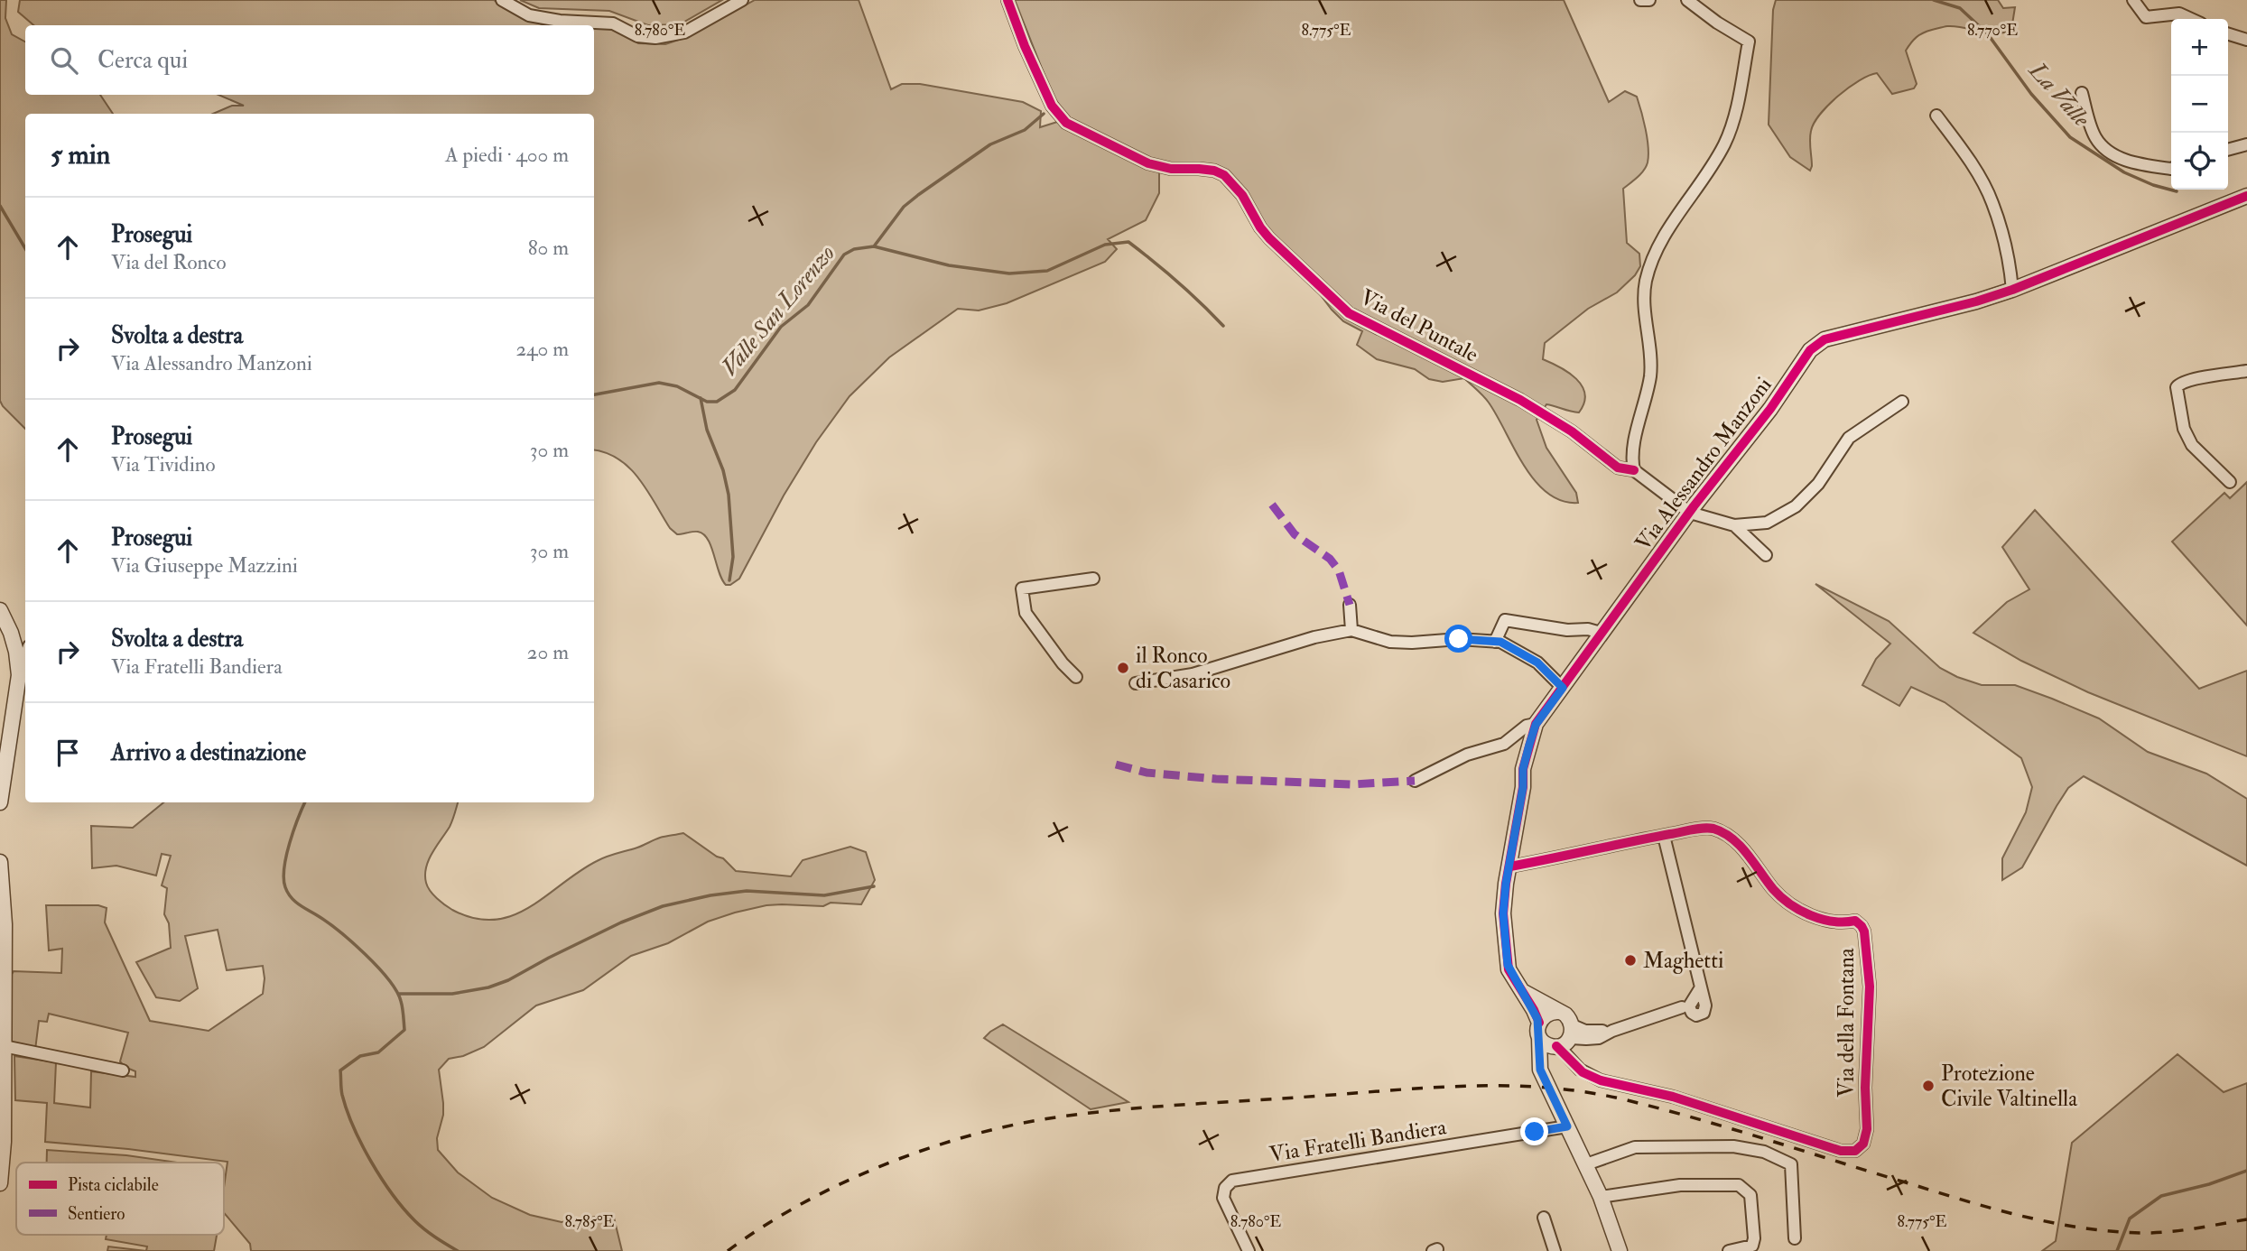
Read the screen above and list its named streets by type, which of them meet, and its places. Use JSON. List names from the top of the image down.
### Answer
{
  "streets": {
    "street": [
      "Via del Puntale",
      "Via Alessandro Manzoni",
      "Via della Fontana",
      "Via Fratelli Bandiera"
    ]
  },
  "crossings": [
    ["Via del Puntale", "Via Alessandro Manzoni"],
    ["Via Alessandro Manzoni", "Via della Fontana"]
  ],
  "water": ["La Valle", "Valle San Lorenzo"],
  "places": ["il Ronco di Casarico", "Maghetti", "Protezione Civile Valtinella"],
  "legend": ["Pista ciclabile", "Sentiero"],
  "page": {
    "map_buttons": ["+", "−"],
    "search": "Cerca qui",
    "heading": ["5 min", "A piedi · 400 m"],
    "list": [
      ["Prosegui", "Via del Ronco", "80 m"],
      ["Svolta a destra", "Via Alessandro Manzoni", "240 m"],
      ["Prosegui", "Via Tividino", "30 m"],
      ["Prosegui", "Via Giuseppe Mazzini", "30 m"],
      ["Svolta a destra", "Via Fratelli Bandiera", "20 m"],
      "Arrivo a destinazione"
    ]
  },
  "coordinates": [
    "8.780°E",
    "8.775°E",
    "8.770°E",
    "8.785°E"
  ]
}
